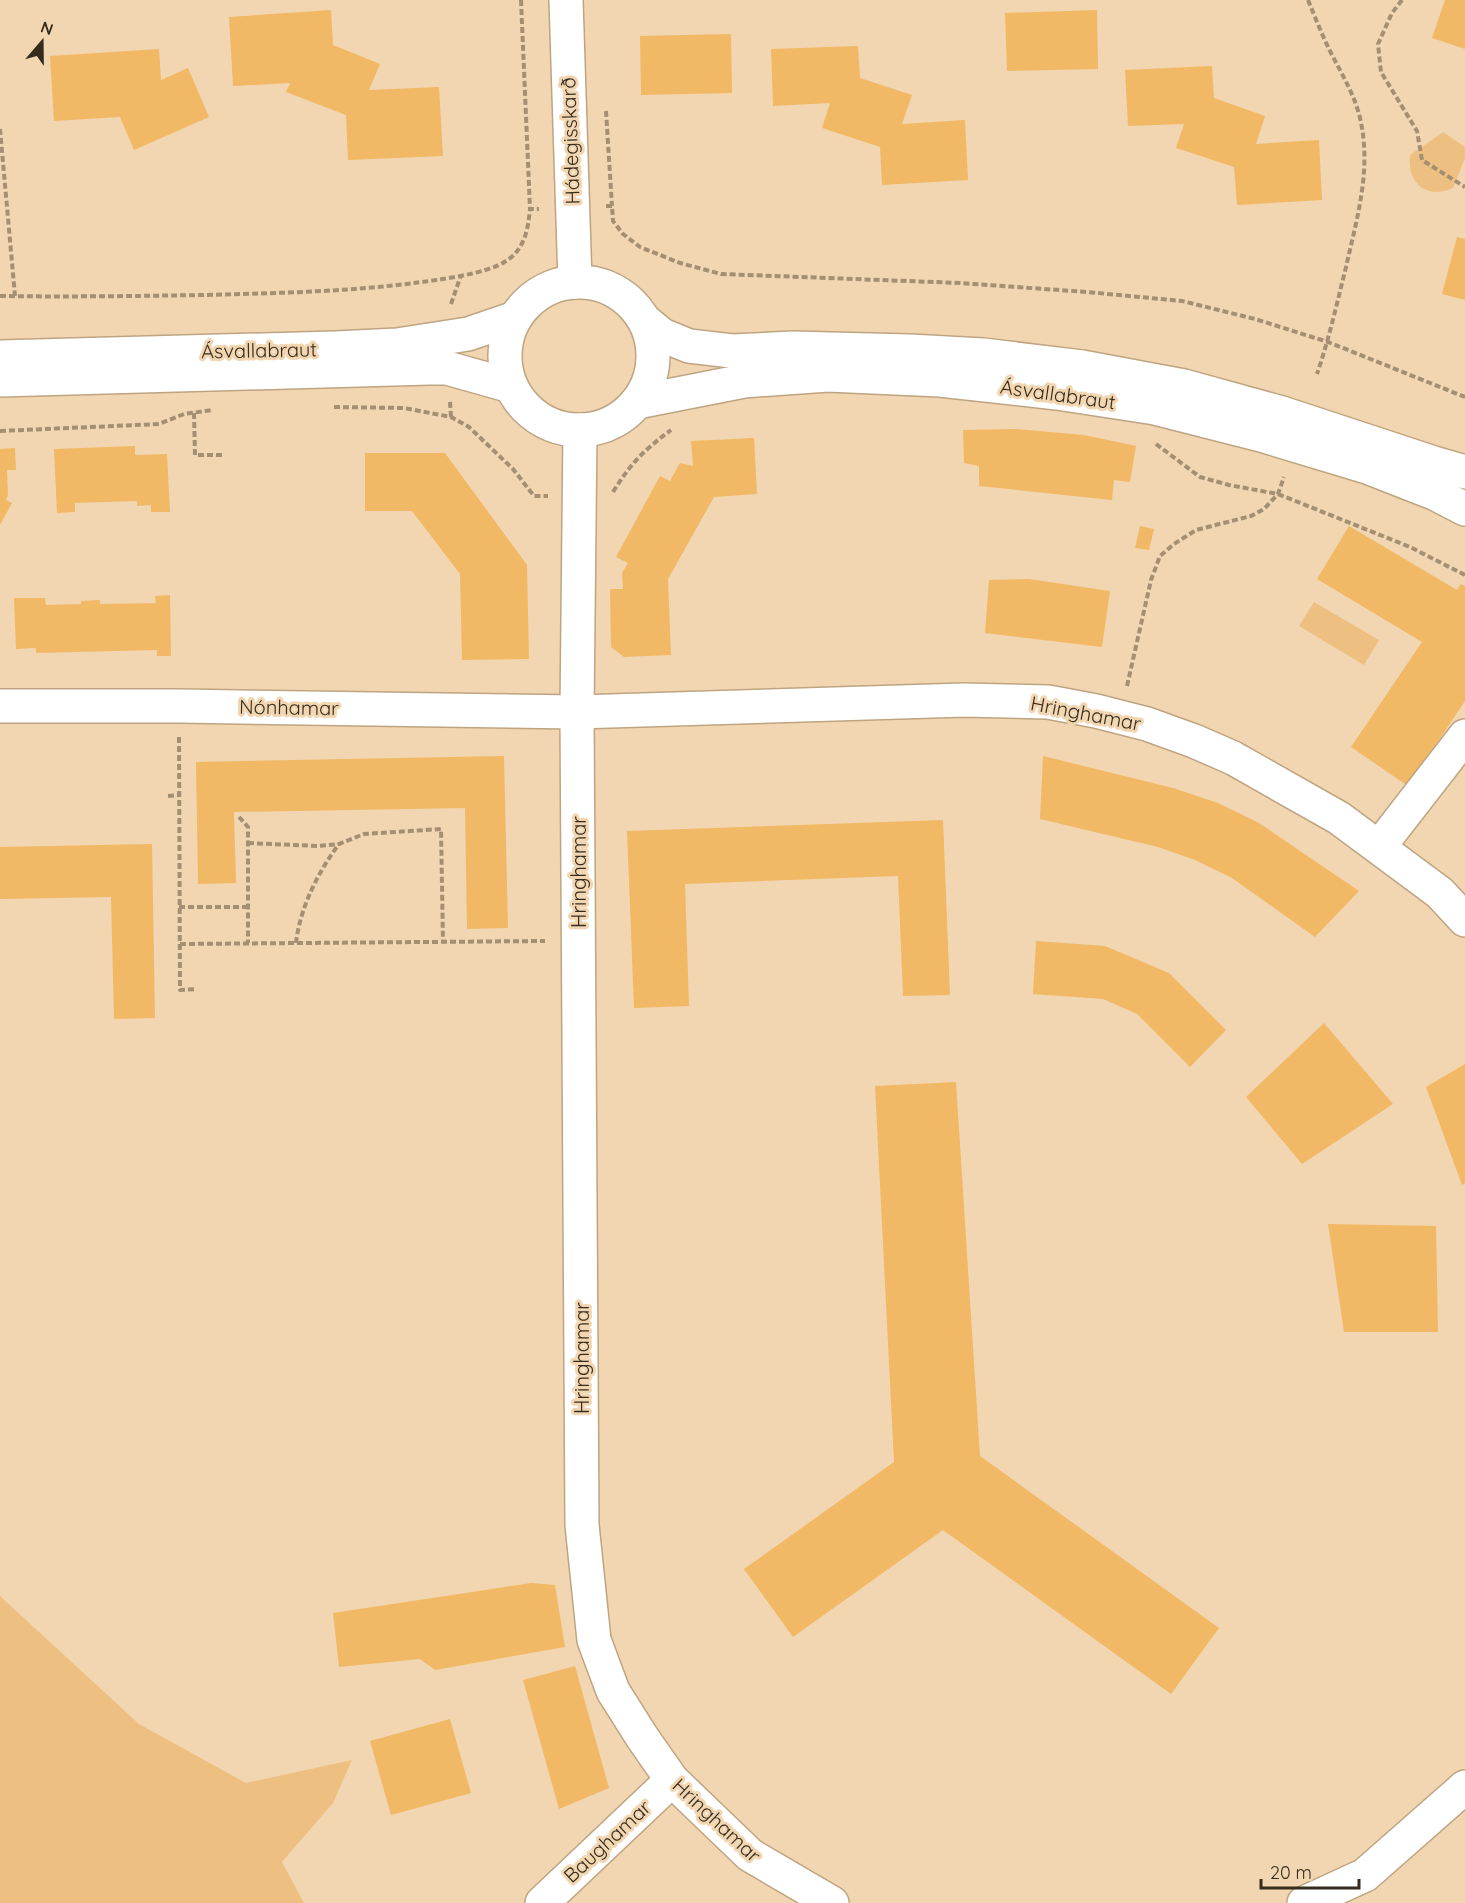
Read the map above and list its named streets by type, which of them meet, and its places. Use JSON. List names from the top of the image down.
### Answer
{
  "streets": {
    "street": [
      "Hádegisskarð",
      "Ásvallabraut",
      "Nónhamar",
      "Hringhamar",
      "Baughamar"
    ]
  },
  "crossings": [
    ["Hádegisskarð", "Ásvallabraut"],
    ["Hádegisskarð", "Hringhamar"],
    ["Ásvallabraut", "Hringhamar"],
    ["Nónhamar", "Hringhamar"],
    ["Hringhamar", "Baughamar"]
  ],
  "scale_bar": "20 m",
  "north": "top"
}
